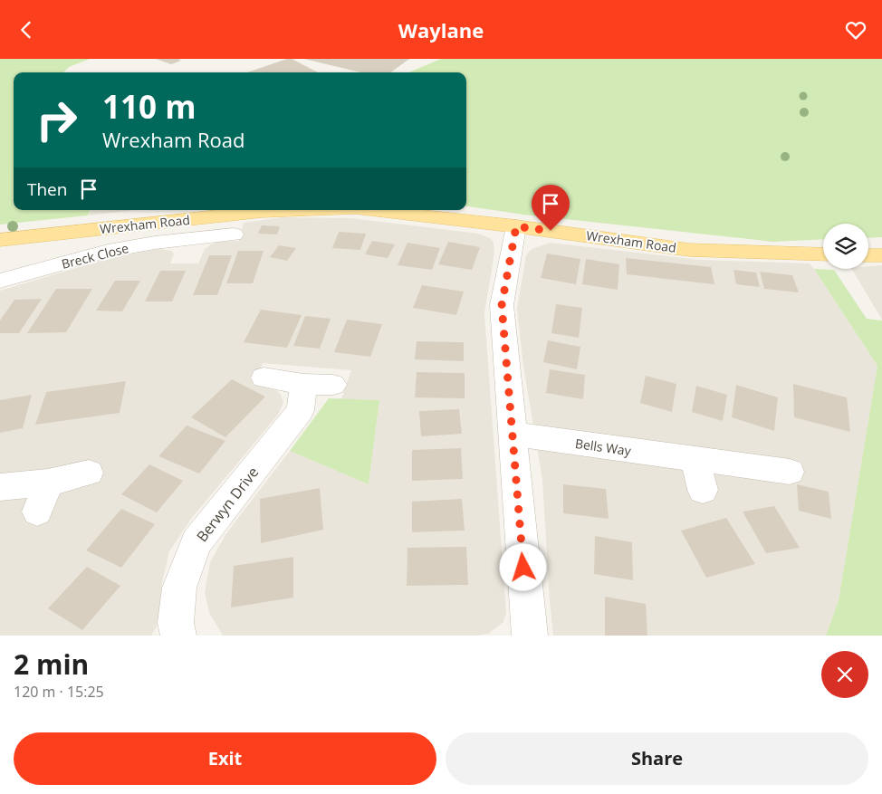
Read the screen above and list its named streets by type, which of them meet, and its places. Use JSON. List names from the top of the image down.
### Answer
{
  "streets": {
    "main road": ["Wrexham Road"],
    "street": ["Breck Close", "Bells Way", "Berwyn Drive"]
  },
  "page": {
    "header": "Waylane",
    "turn": ["110 m", "Wrexham Road"],
    "then": "Then",
    "heading": ["2 min", "120 m · 15:25"],
    "buttons": ["Exit", "Share"]
  }
}
